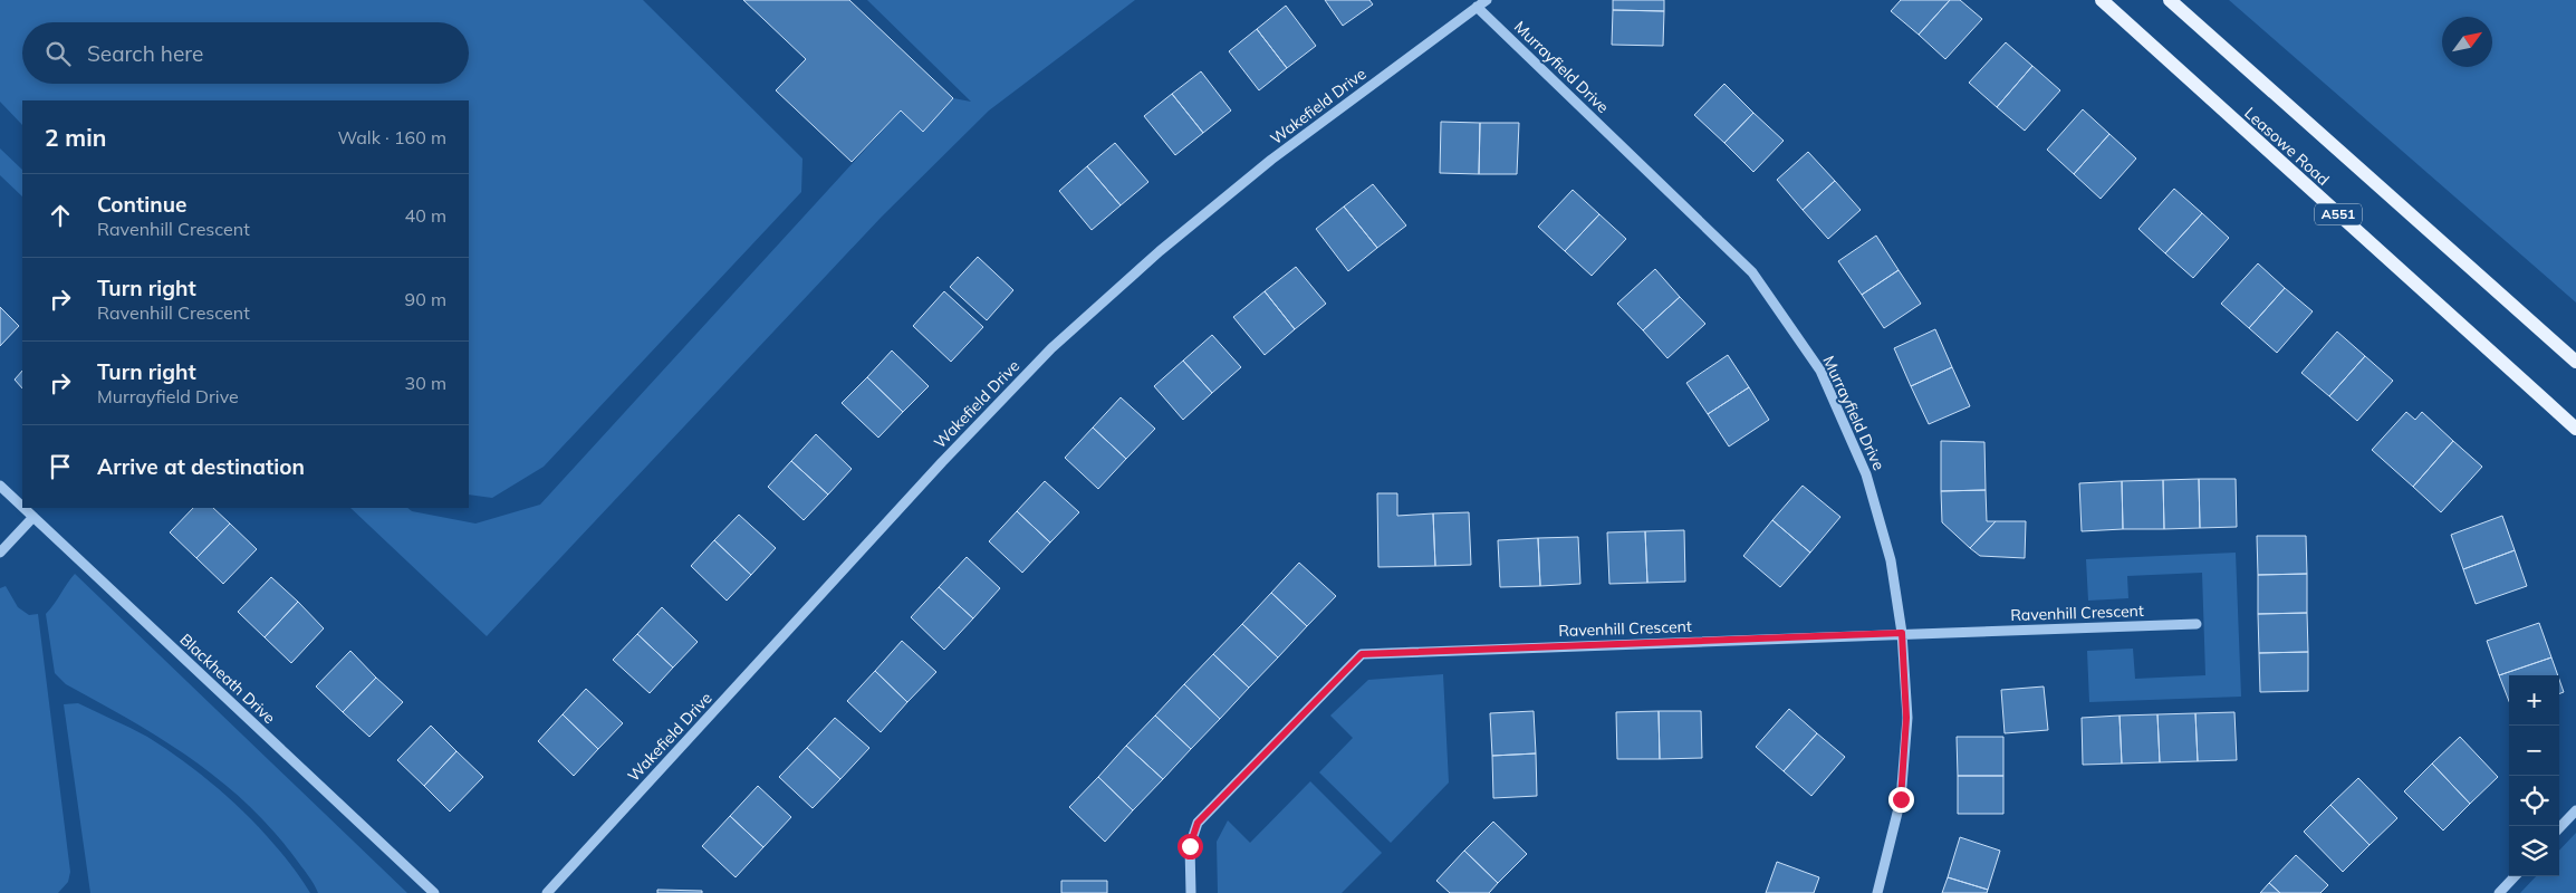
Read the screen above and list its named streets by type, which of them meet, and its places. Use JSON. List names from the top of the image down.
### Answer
{
  "streets": {
    "main road": ["Leasowe Road", "A551"],
    "street": [
      "Murrayfield Drive",
      "Wakefield Drive",
      "Ravenhill Crescent",
      "Blackheath Drive"
    ]
  },
  "crossings": [
    ["Murrayfield Drive", "Wakefield Drive"],
    ["Murrayfield Drive", "Ravenhill Crescent"]
  ],
  "north": "top right",
  "page": {
    "search": "Search here",
    "heading": ["2 min", "Walk · 160 m"],
    "list": [
      ["Continue", "Ravenhill Crescent", "40 m"],
      ["Turn right", "Ravenhill Crescent", "90 m"],
      ["Turn right", "Murrayfield Drive", "30 m"],
      "Arrive at destination"
    ],
    "map_buttons": ["+", "−"]
  }
}
